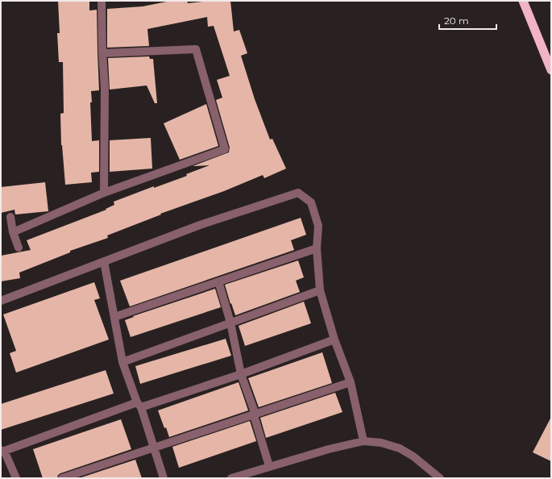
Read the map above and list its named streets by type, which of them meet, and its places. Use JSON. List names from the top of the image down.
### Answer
{
  "scale_bar": "20 m"
}
